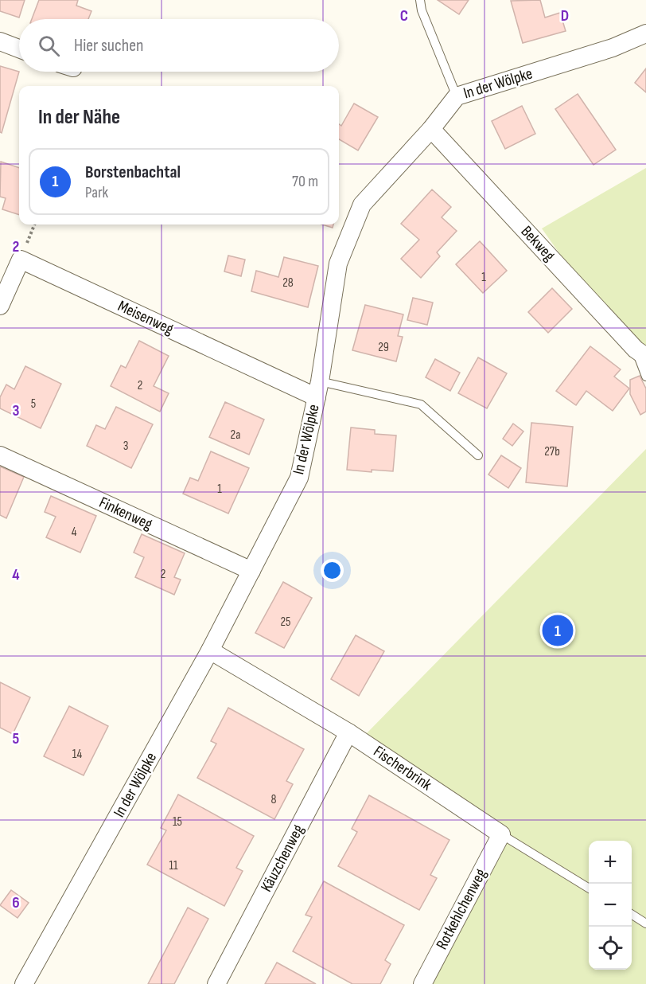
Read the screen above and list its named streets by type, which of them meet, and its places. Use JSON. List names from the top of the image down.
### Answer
{
  "streets": {
    "street": [
      "In der Wölpke",
      "Bekweg",
      "Meisenweg",
      "Finkenweg",
      "Fischerbrink",
      "Käuzchenweg",
      "Rotkehlchenweg"
    ]
  },
  "crossings": [
    ["In der Wölpke", "Bekweg"],
    ["In der Wölpke", "Meisenweg"],
    ["In der Wölpke", "Finkenweg"],
    ["In der Wölpke", "Fischerbrink"],
    ["Fischerbrink", "Käuzchenweg"],
    ["Fischerbrink", "Rotkehlchenweg"]
  ],
  "house_numbers": [
    "1",
    "28",
    "29",
    "2",
    "5",
    "2a",
    "3",
    "27b",
    "1",
    "4",
    "2",
    "25",
    "14",
    "8",
    "15",
    "11"
  ],
  "page": {
    "search": "Hier suchen",
    "heading": "In der Nähe",
    "list": [
      {
        "mark": "1",
        "name": "Borstenbachtal",
        "note": "Park",
        "value": "70 m"
      }
    ],
    "pins": "1",
    "map_buttons": ["+", "−"]
  },
  "grid": {
    "columns": ["C", "D"],
    "rows": [
      "2",
      "3",
      "4",
      "5",
      "6"
    ]
  }
}
